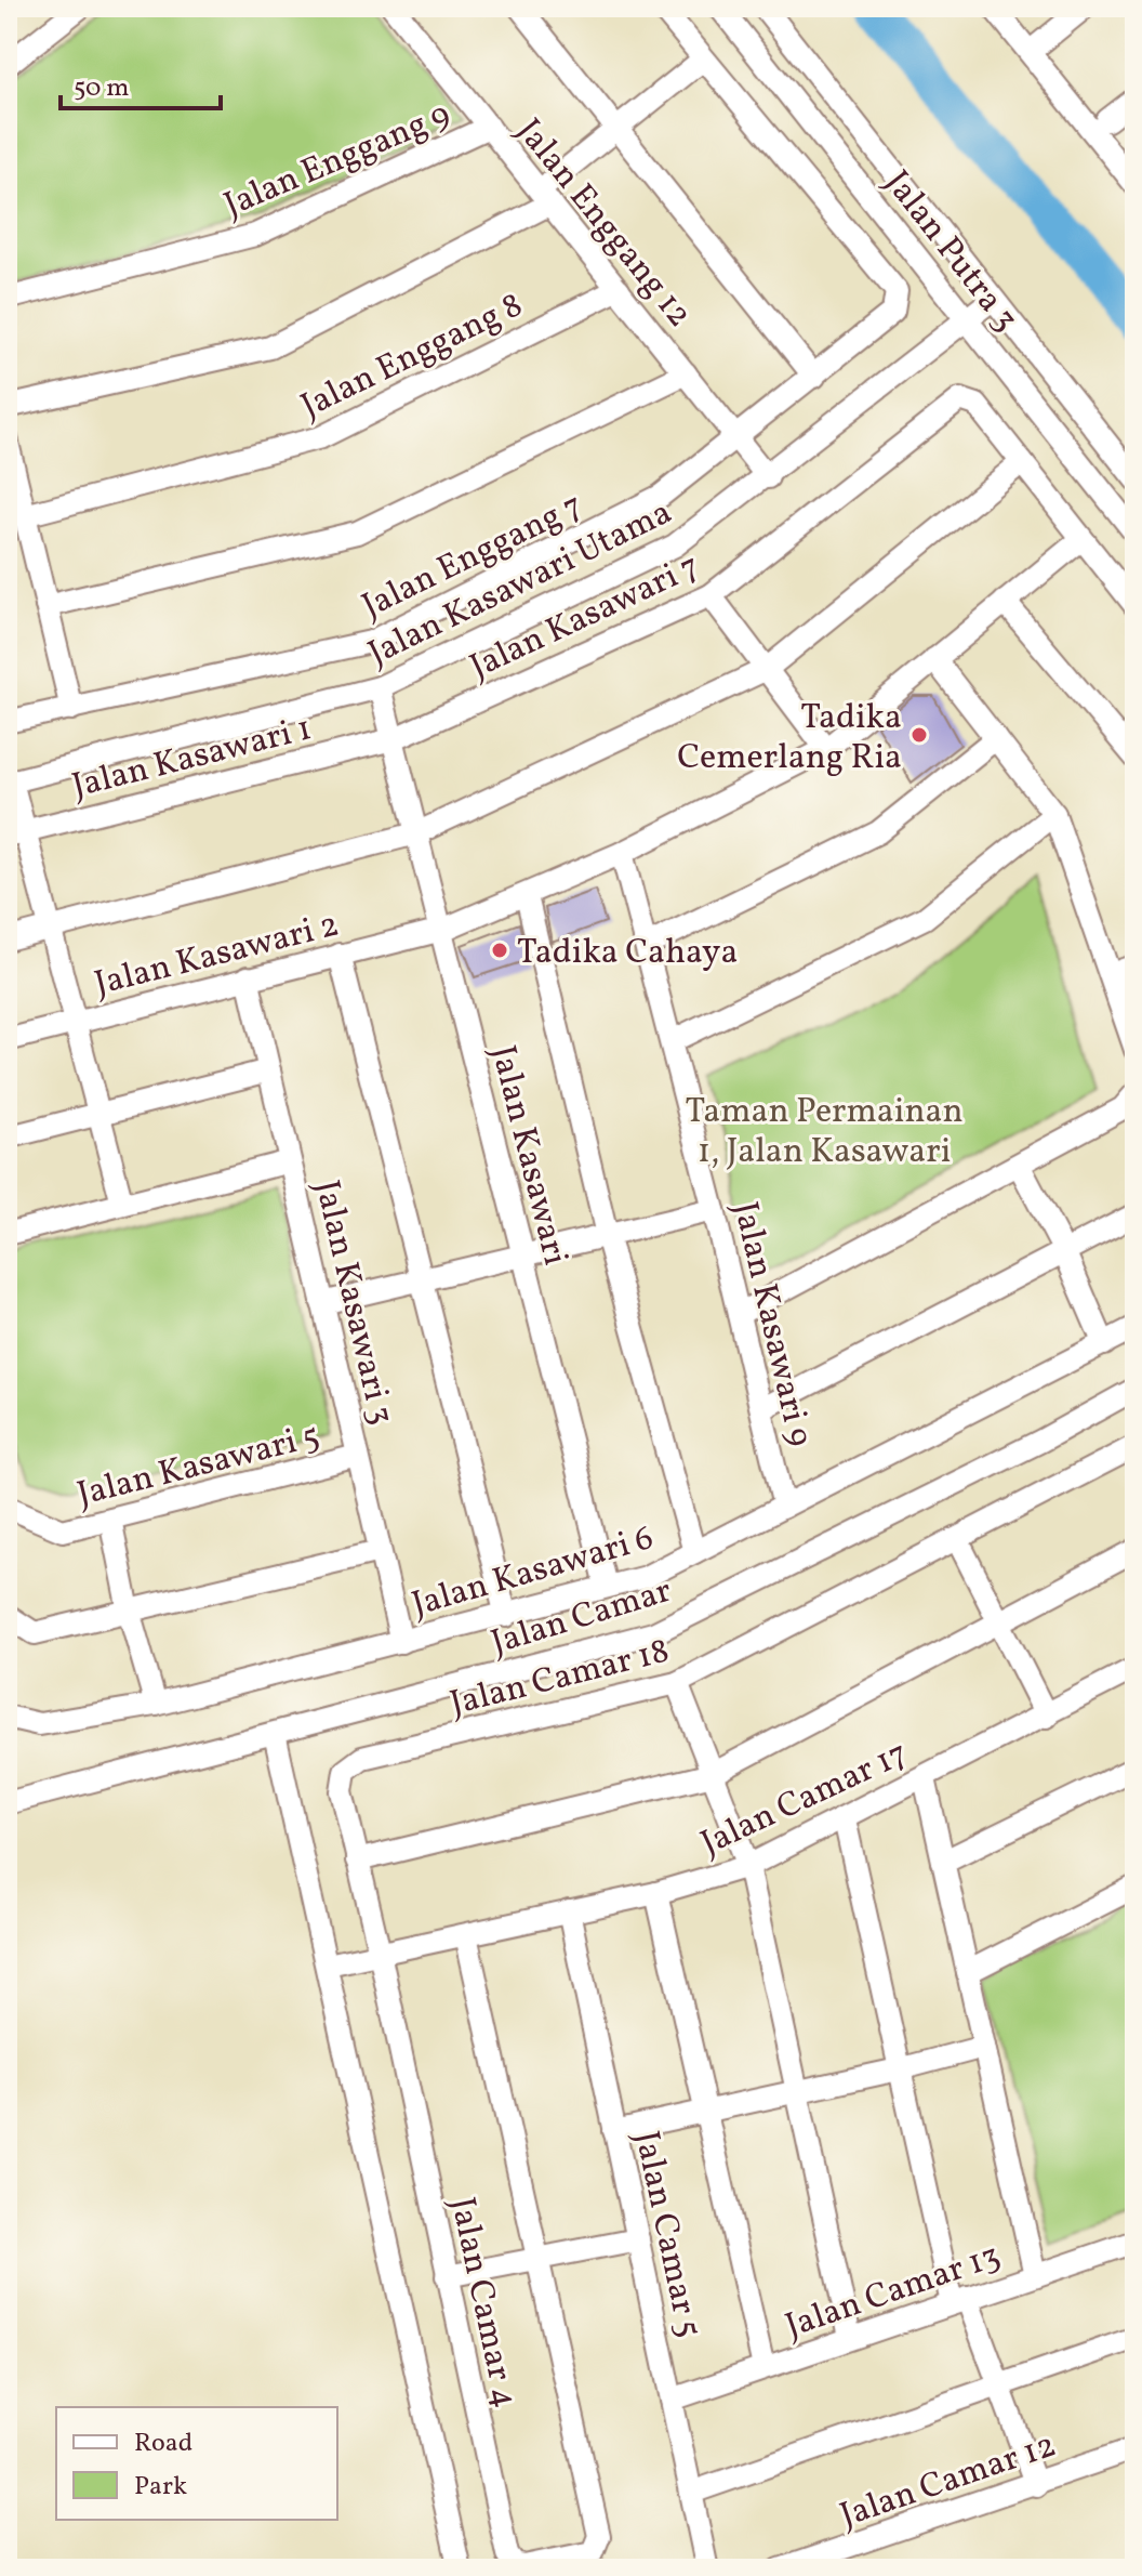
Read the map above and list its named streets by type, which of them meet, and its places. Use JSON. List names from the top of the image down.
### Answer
{
  "streets": {
    "street": [
      "Jalan Enggang 9",
      "Jalan Enggang 12",
      "Jalan Putra 3",
      "Jalan Enggang 8",
      "Jalan Enggang 7",
      "Jalan Kasawari Utama",
      "Jalan Kasawari 7",
      "Jalan Kasawari 1",
      "Jalan Kasawari 2",
      "Jalan Kasawari",
      "Jalan Kasawari 3",
      "Jalan Kasawari 9",
      "Jalan Kasawari 5",
      "Jalan Kasawari 6",
      "Jalan Camar",
      "Jalan Camar 18",
      "Jalan Camar 17",
      "Jalan Camar 5",
      "Jalan Camar 13",
      "Jalan Camar 4",
      "Jalan Camar 12"
    ]
  },
  "crossings": [
    ["Jalan Enggang 9", "Jalan Enggang 12"],
    ["Jalan Enggang 12", "Jalan Enggang 8"],
    ["Jalan Enggang 12", "Jalan Enggang 7"],
    ["Jalan Enggang 12", "Jalan Kasawari Utama"],
    ["Jalan Putra 3", "Jalan Kasawari Utama"],
    ["Jalan Kasawari Utama", "Jalan Kasawari"],
    ["Jalan Kasawari 7", "Jalan Kasawari 1"],
    ["Jalan Kasawari 7", "Jalan Kasawari"],
    ["Jalan Kasawari 1", "Jalan Kasawari"],
    ["Jalan Kasawari 2", "Jalan Kasawari"],
    ["Jalan Kasawari 2", "Jalan Kasawari 3"],
    ["Jalan Kasawari 2", "Jalan Kasawari 9"],
    ["Jalan Kasawari", "Jalan Kasawari 6"],
    ["Jalan Kasawari 3", "Jalan Kasawari 5"],
    ["Jalan Kasawari 3", "Jalan Kasawari 6"],
    ["Jalan Kasawari 9", "Jalan Kasawari 6"],
    ["Jalan Camar 18", "Jalan Camar 17"],
    ["Jalan Camar 18", "Jalan Camar 4"],
    ["Jalan Camar 17", "Jalan Camar 5"],
    ["Jalan Camar 17", "Jalan Camar 4"],
    ["Jalan Camar 5", "Jalan Camar 13"]
  ],
  "parks": ["Taman Permainan 1, Jalan Kasawari"],
  "places": ["Tadika Cemerlang Ria", "Tadika Cahaya"],
  "legend": ["Road", "Park"],
  "scale_bar": "50 m"
}
